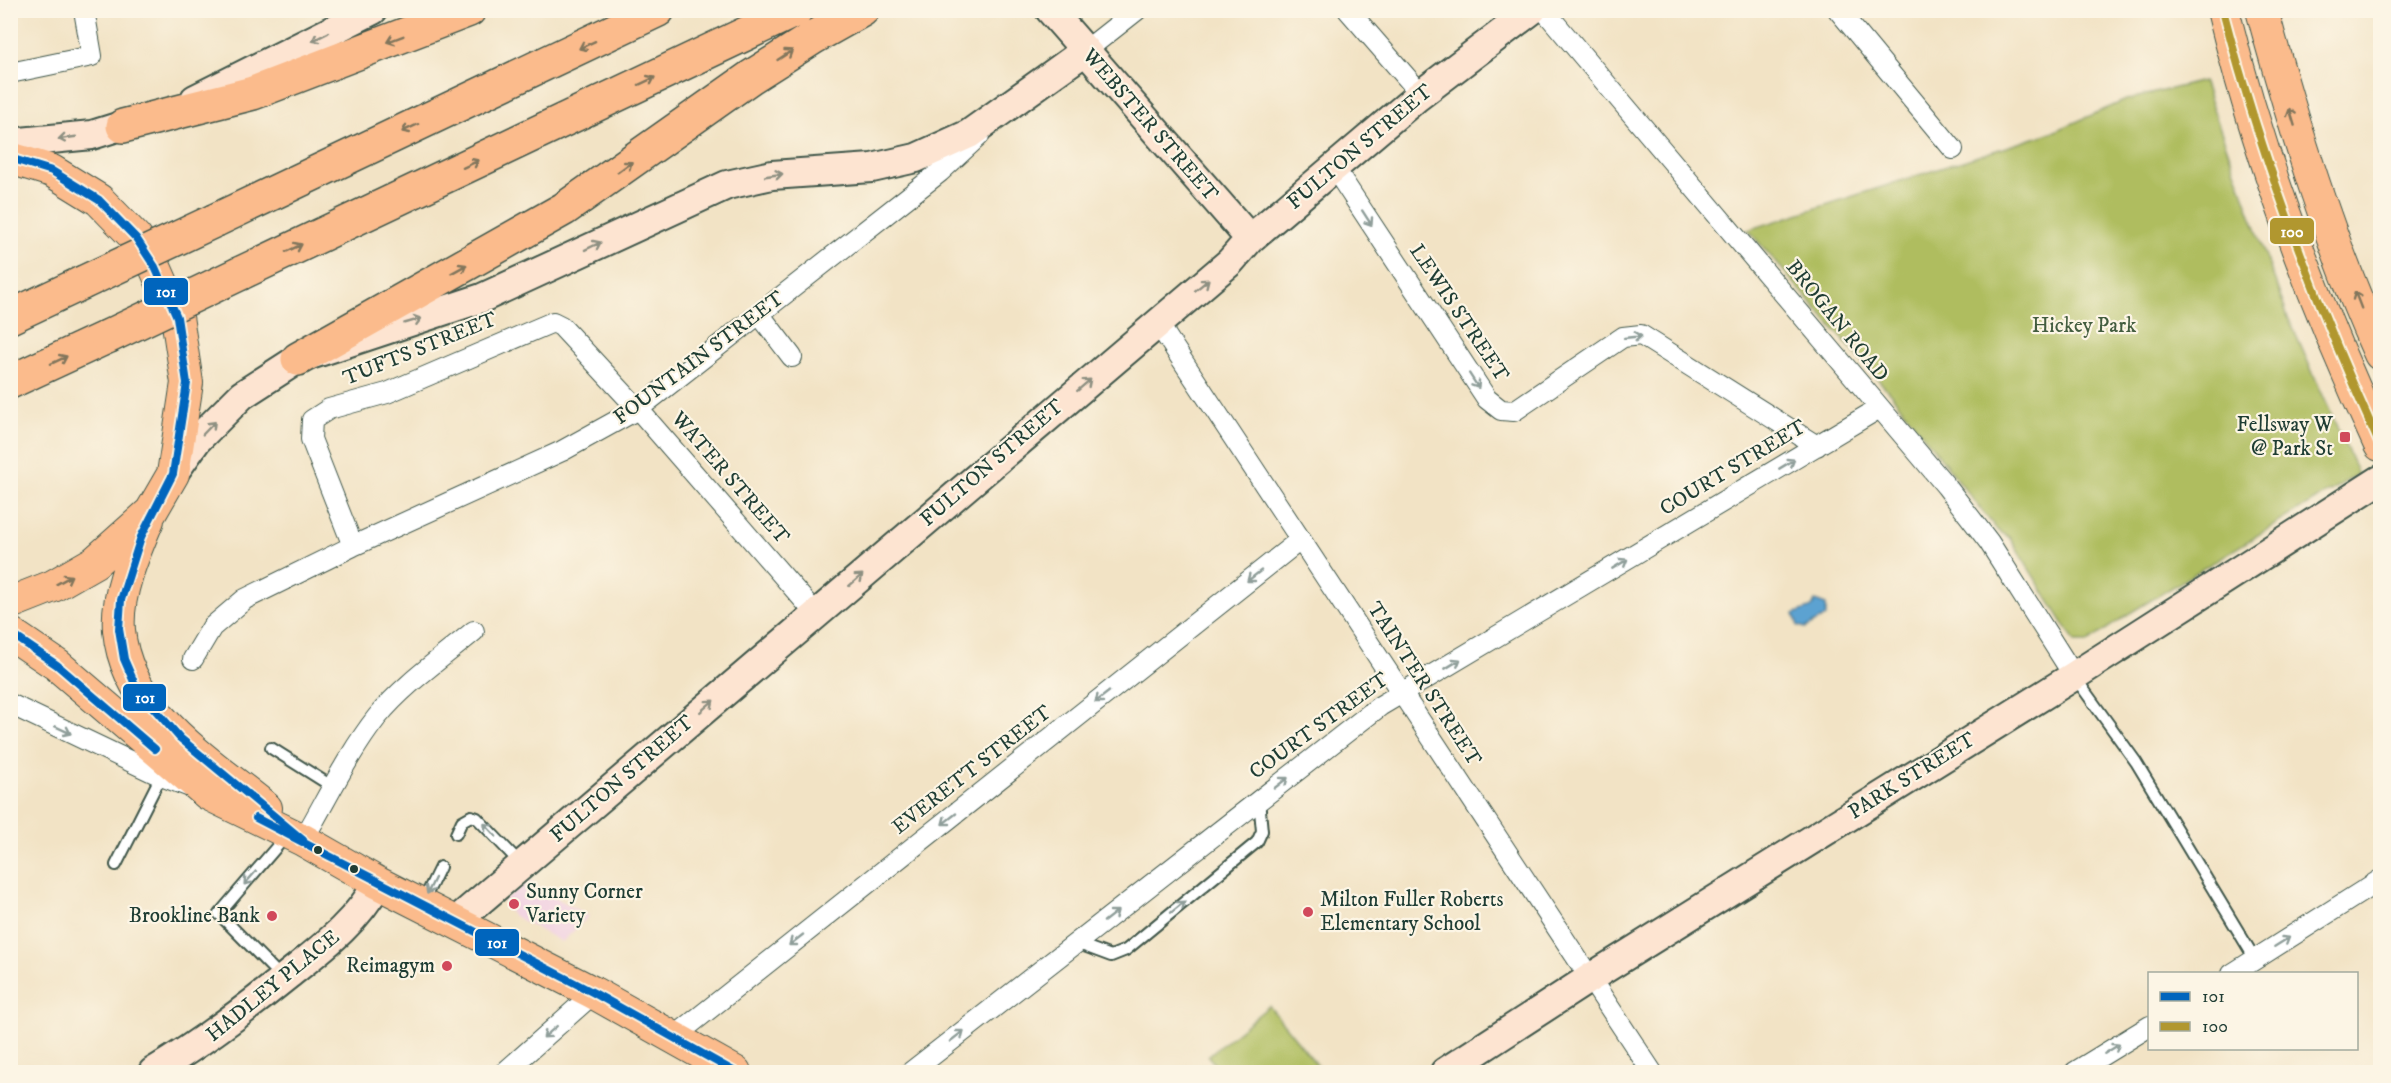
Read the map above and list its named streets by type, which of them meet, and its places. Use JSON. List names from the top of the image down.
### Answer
{
  "streets": {
    "street": [
      "WEBSTER STREET",
      "FULTON STREET",
      "LEWIS STREET",
      "BROGAN ROAD",
      "TUFTS STREET",
      "FOUNTAIN STREET",
      "COURT STREET",
      "WATER STREET",
      "TAINTER STREET",
      "EVERETT STREET",
      "PARK STREET",
      "HADLEY PLACE"
    ]
  },
  "crossings": [
    ["WEBSTER STREET", "FULTON STREET"],
    ["WEBSTER STREET", "FOUNTAIN STREET"],
    ["FULTON STREET", "LEWIS STREET"],
    ["FULTON STREET", "WATER STREET"],
    ["FULTON STREET", "TAINTER STREET"],
    ["LEWIS STREET", "COURT STREET"],
    ["BROGAN ROAD", "COURT STREET"],
    ["BROGAN ROAD", "PARK STREET"],
    ["TUFTS STREET", "FOUNTAIN STREET"],
    ["TUFTS STREET", "WATER STREET"],
    ["FOUNTAIN STREET", "WATER STREET"],
    ["COURT STREET", "TAINTER STREET"],
    ["TAINTER STREET", "EVERETT STREET"],
    ["TAINTER STREET", "PARK STREET"]
  ],
  "one_way": [
    "FULTON STREET",
    "LEWIS STREET",
    "COURT STREET",
    "EVERETT STREET"
  ],
  "parks": ["Hickey Park"],
  "places": {
    "transit": ["Fellsway W @ Park St"],
    "other": [
      "Sunny Corner Variety",
      "Milton Fuller Roberts Elementary School",
      "Brookline Bank",
      "Reimagym"
    ]
  },
  "lines": ["transit line 100", "transit line 101"],
  "legend": ["101", "100"]
}
